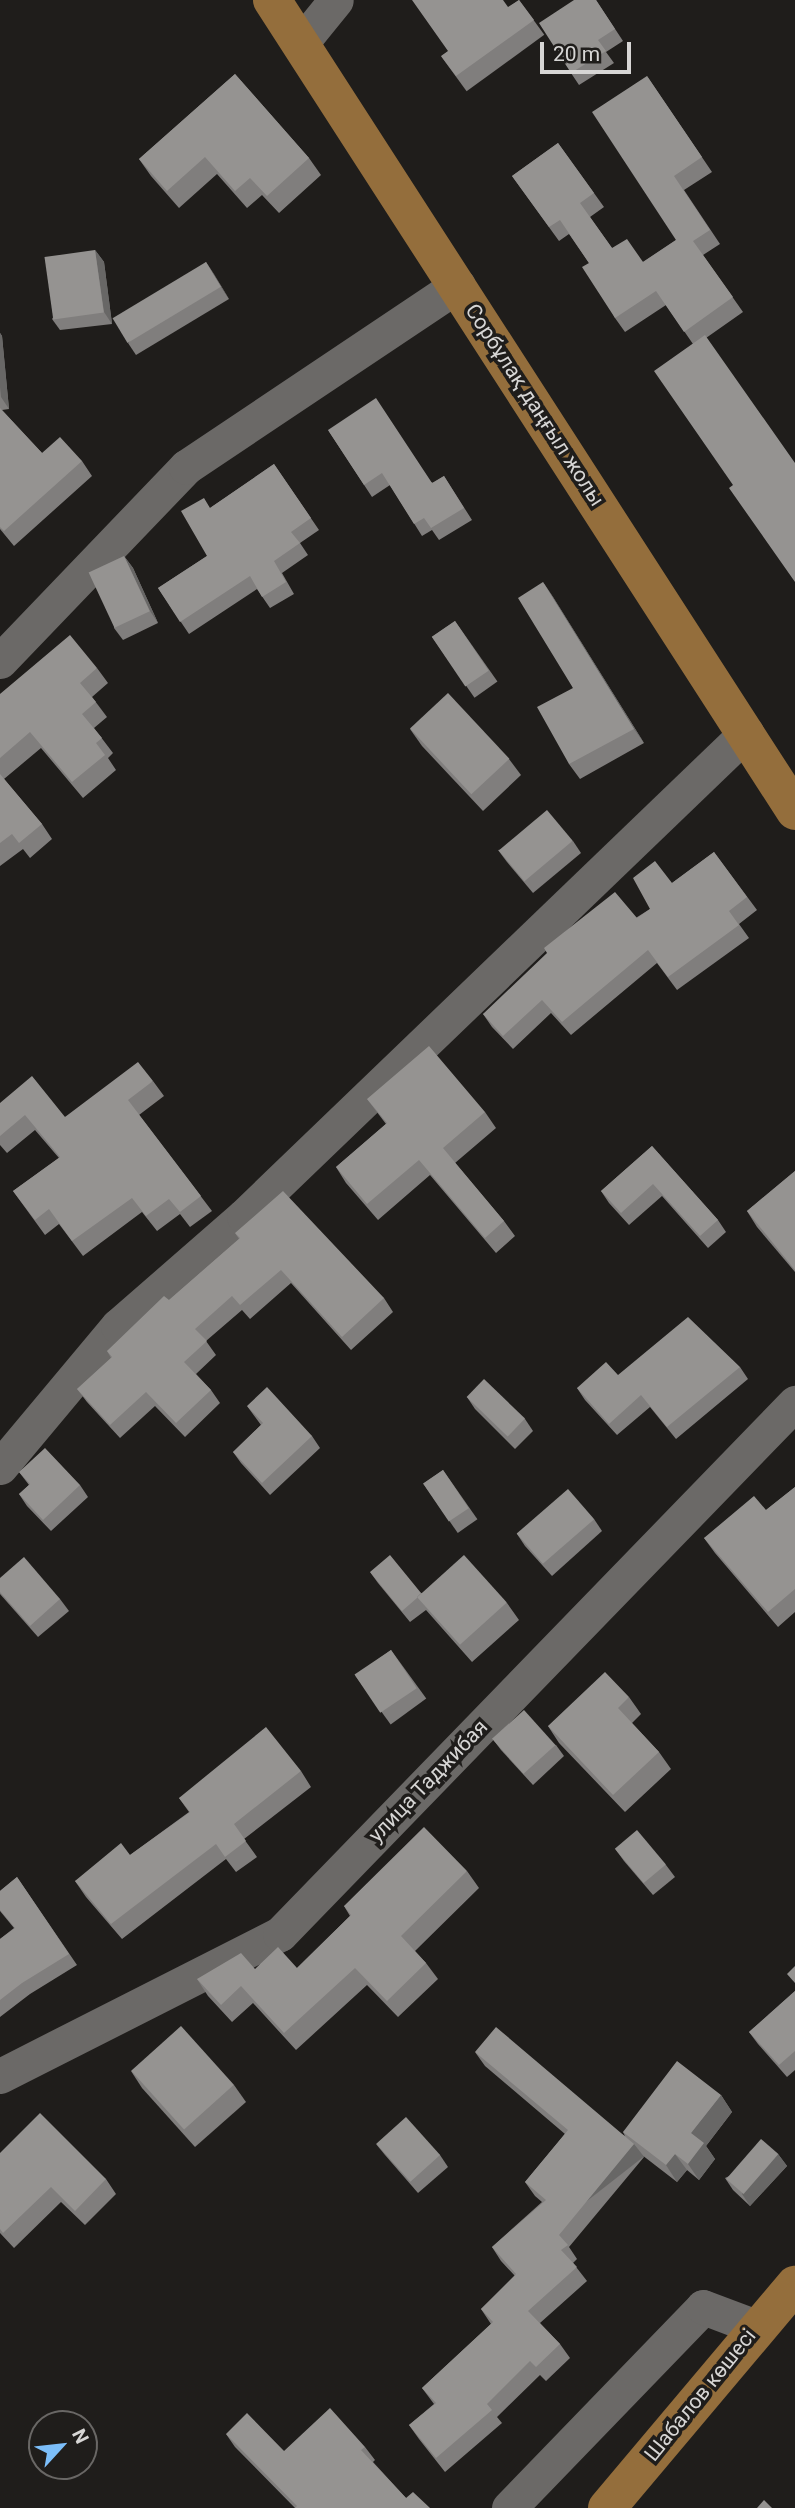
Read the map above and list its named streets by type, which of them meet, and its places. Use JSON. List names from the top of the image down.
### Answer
{
  "streets": {
    "main road": ["Сорбұлақ даңғыл жолы", "Шабалов көшесі"],
    "street": ["улица Таджибая"]
  },
  "scale_bar": "20 m",
  "north": "top right"
}
